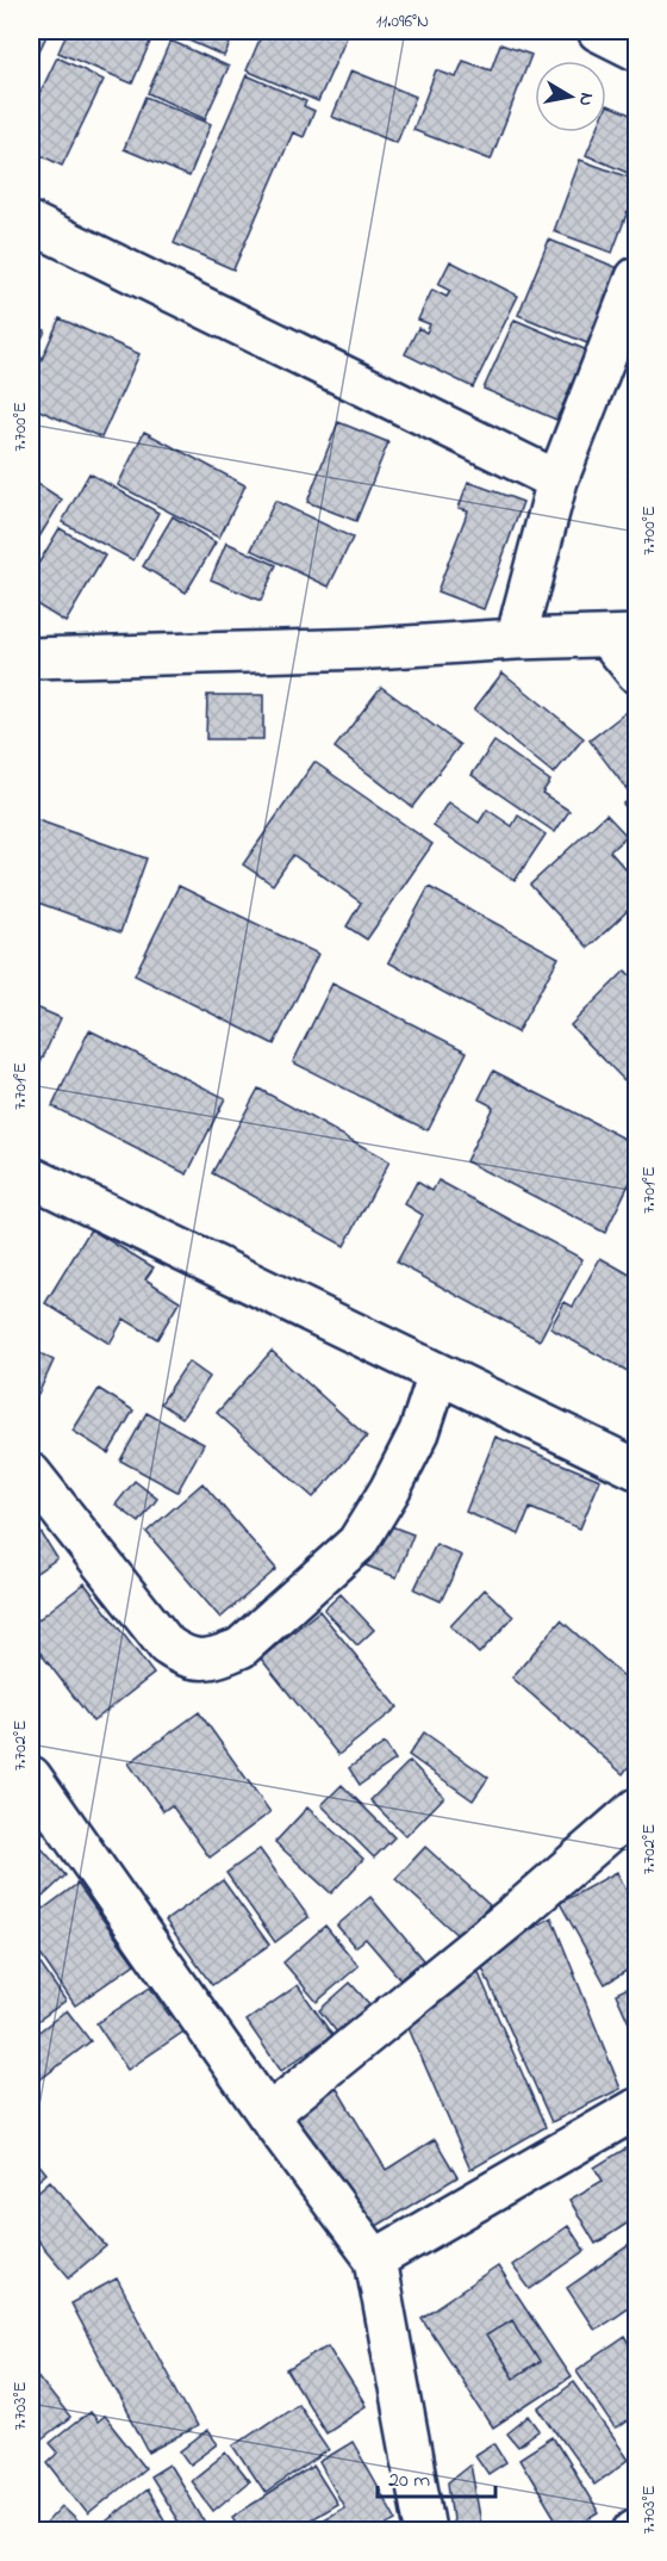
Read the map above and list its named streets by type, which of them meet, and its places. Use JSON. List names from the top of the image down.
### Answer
{
  "scale_bar": "20 m",
  "north": "right",
  "coordinates": [
    "11.096°N",
    "7.700°E",
    "7.701°E",
    "7.702°E",
    "7.703°E"
  ]
}
